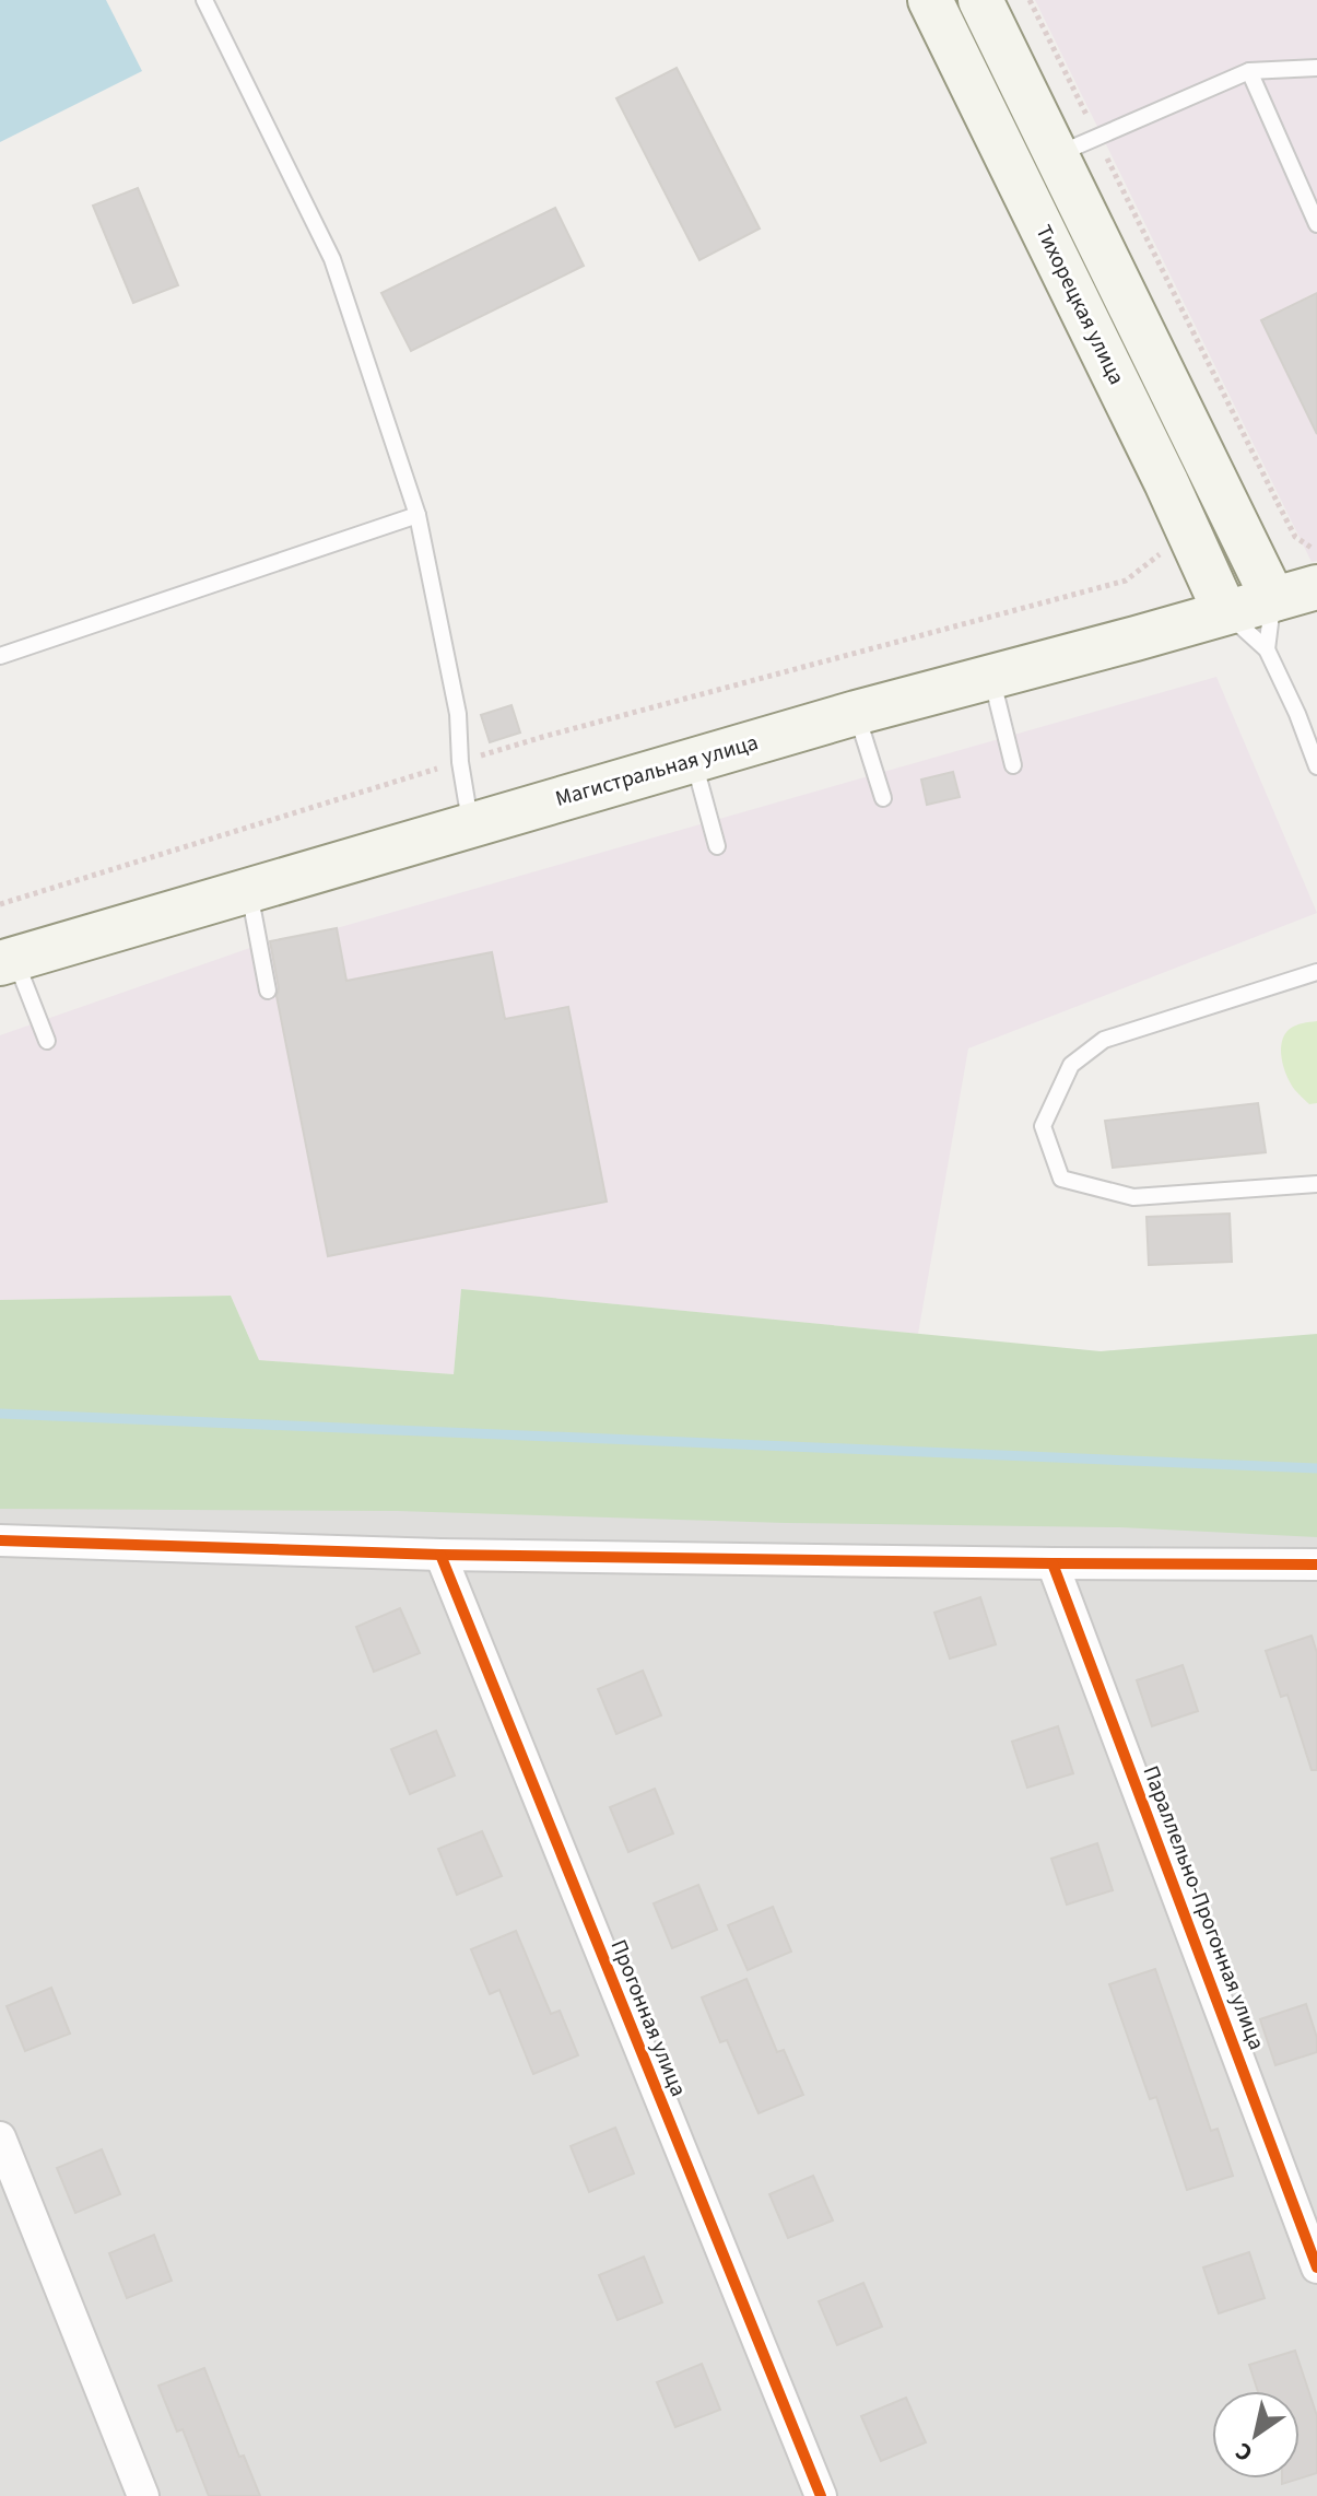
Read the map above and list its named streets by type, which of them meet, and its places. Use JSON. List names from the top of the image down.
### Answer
{
  "streets": {
    "main road": ["Тихорецкая улица", "Магистральная улица"],
    "street": ["Параллельно-Прогонная улица", "Прогонная улица"]
  },
  "crossings": [
    ["Тихорецкая улица", "Магистральная улица"]
  ],
  "north": "bottom left"
}
